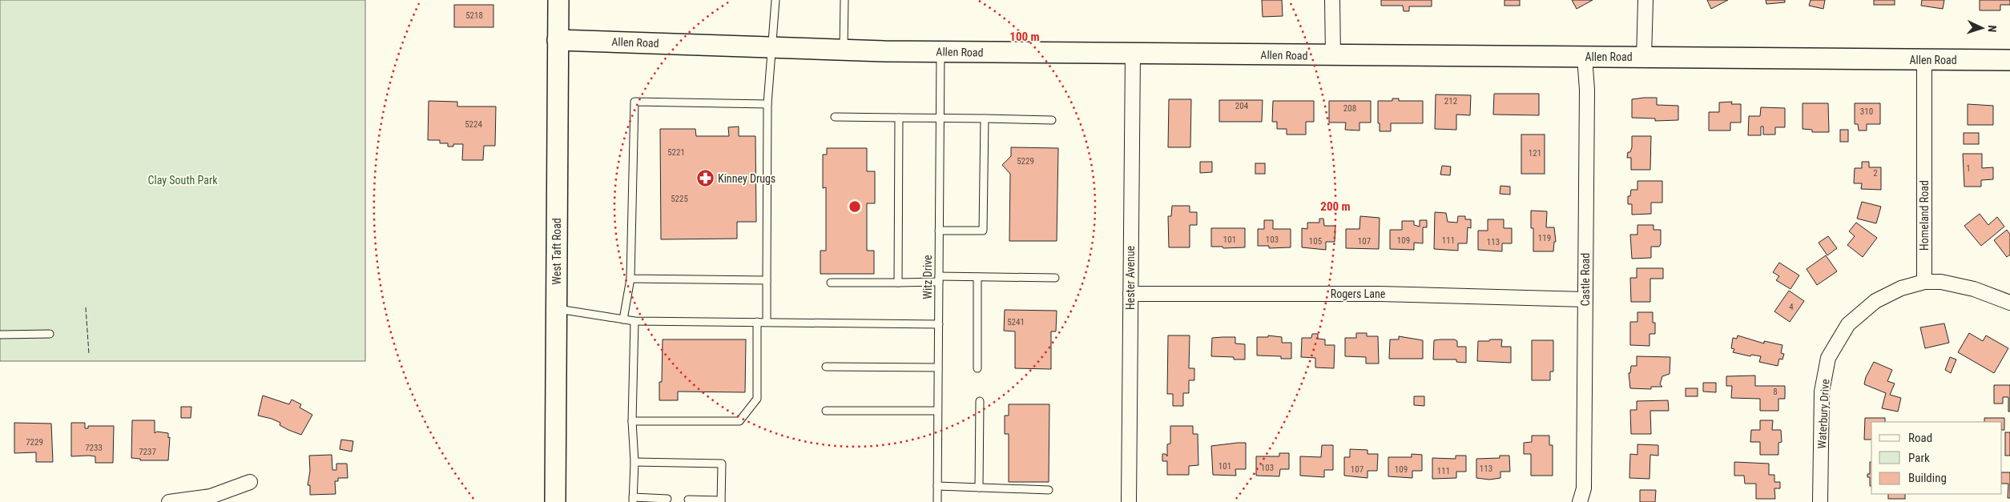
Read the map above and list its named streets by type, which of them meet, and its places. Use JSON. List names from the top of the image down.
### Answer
{
  "streets": {
    "street": [
      "Allen Road",
      "Homeland Road",
      "West Taft Road",
      "Hester Avenue",
      "Castle Road",
      "Rogers Lane",
      "Waterbury Drive"
    ],
    "lane": ["Witz Drive"]
  },
  "crossings": [
    ["Allen Road", "Homeland Road"],
    ["Allen Road", "West Taft Road"],
    ["Allen Road", "Witz Drive"],
    ["Allen Road", "Hester Avenue"],
    ["Allen Road", "Castle Road"],
    ["Homeland Road", "Waterbury Drive"],
    ["Hester Avenue", "Rogers Lane"],
    ["Castle Road", "Rogers Lane"]
  ],
  "parks": ["Clay South Park"],
  "places": {
    "pharmacy": ["Kinney Drugs"]
  },
  "house_numbers": [
    "5218",
    "212",
    "204",
    "208",
    "310",
    "5224",
    "5221",
    "121",
    "5229",
    "1",
    "2",
    "5225",
    "119",
    "101",
    "103",
    "109",
    "111",
    "105",
    "107",
    "113",
    "4",
    "5241",
    "8",
    "7229",
    "7233",
    "7237",
    "101",
    "103",
    "113",
    "107",
    "109",
    "111"
  ],
  "legend": ["Road", "Park", "Building"],
  "north": "right",
  "rings": ["100 m", "200 m"]
}
